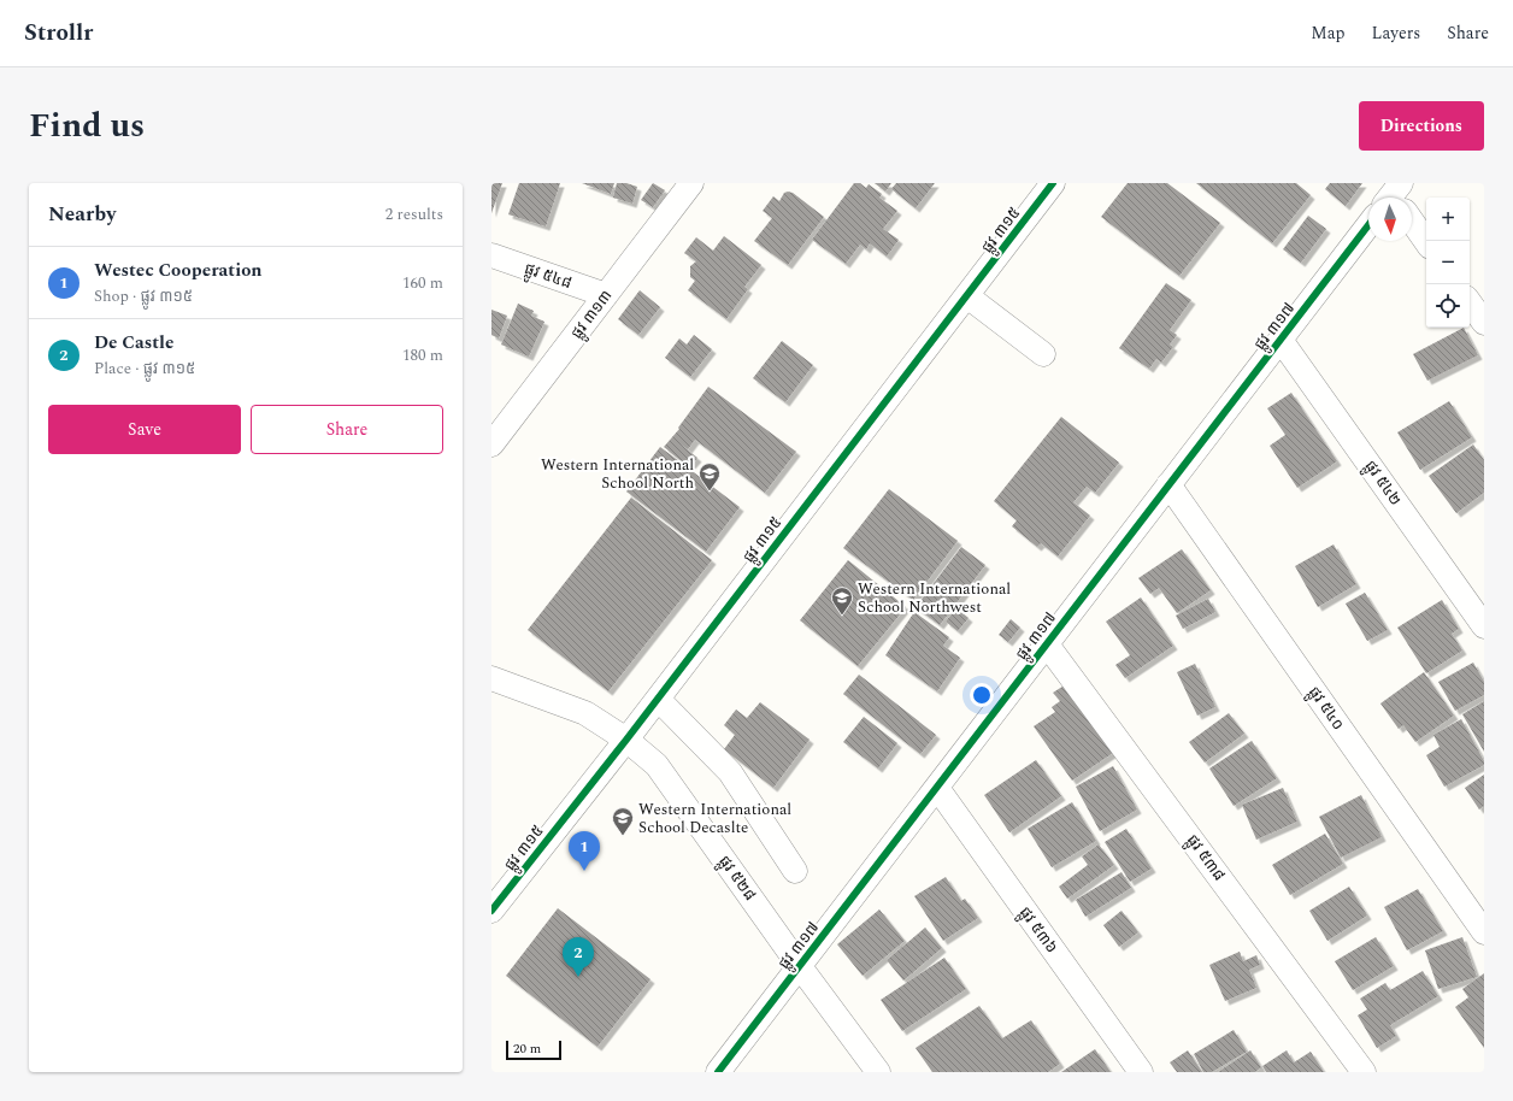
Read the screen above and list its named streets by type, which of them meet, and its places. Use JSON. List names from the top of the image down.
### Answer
{
  "streets": {
    "street": [
      "ផ្លូវ ៣១៥",
      "ផ្លូវ ៥៤៨",
      "ផ្លូវ ៣១៣",
      "ផ្លូវ ៣១៧",
      "ផ្លូវ ៥៤២",
      "ផ្លូវ ៥៤០",
      "ផ្លូវ ៥៣៨",
      "ផ្លូវ ៥២៨",
      "ផ្លូវ ៥៣៦"
    ]
  },
  "crossings": [
    ["ផ្លូវ ៣១៥", "ផ្លូវ ៥២៨"],
    ["ផ្លូវ ៥៤៨", "ផ្លូវ ៣១៣"],
    ["ផ្លូវ ៣១៧", "ផ្លូវ ៥៤២"],
    ["ផ្លូវ ៣១៧", "ផ្លូវ ៥៤០"],
    ["ផ្លូវ ៣១៧", "ផ្លូវ ៥៣៨"],
    ["ផ្លូវ ៣១៧", "ផ្លូវ ៥២៨"],
    ["ផ្លូវ ៣១៧", "ផ្លូវ ៥៣៦"]
  ],
  "places": {
    "school or university": ["Western International School North", "Western International School Northwest", "Western International School Decaslte"]
  },
  "scale_bar": "20 m",
  "north": "bottom",
  "page": {
    "header": "Strollr",
    "nav": ["Map", "Layers", "Share"],
    "title": "Find us",
    "buttons": [
      "Directions",
      ["Save", "Share"]
    ],
    "heading": ["Nearby", "2 results"],
    "map_buttons": ["+", "−"],
    "list": [
      {
        "mark": "1",
        "name": "Westec Cooperation",
        "note": "Shop · ផ្លូវ ៣១៥",
        "value": "160 m"
      },
      {
        "mark": "2",
        "name": "De Castle",
        "note": "Place · ផ្លូវ ៣១៥",
        "value": "180 m"
      }
    ],
    "pins": ["1", "2"],
    "scale": "20 m"
  }
}
